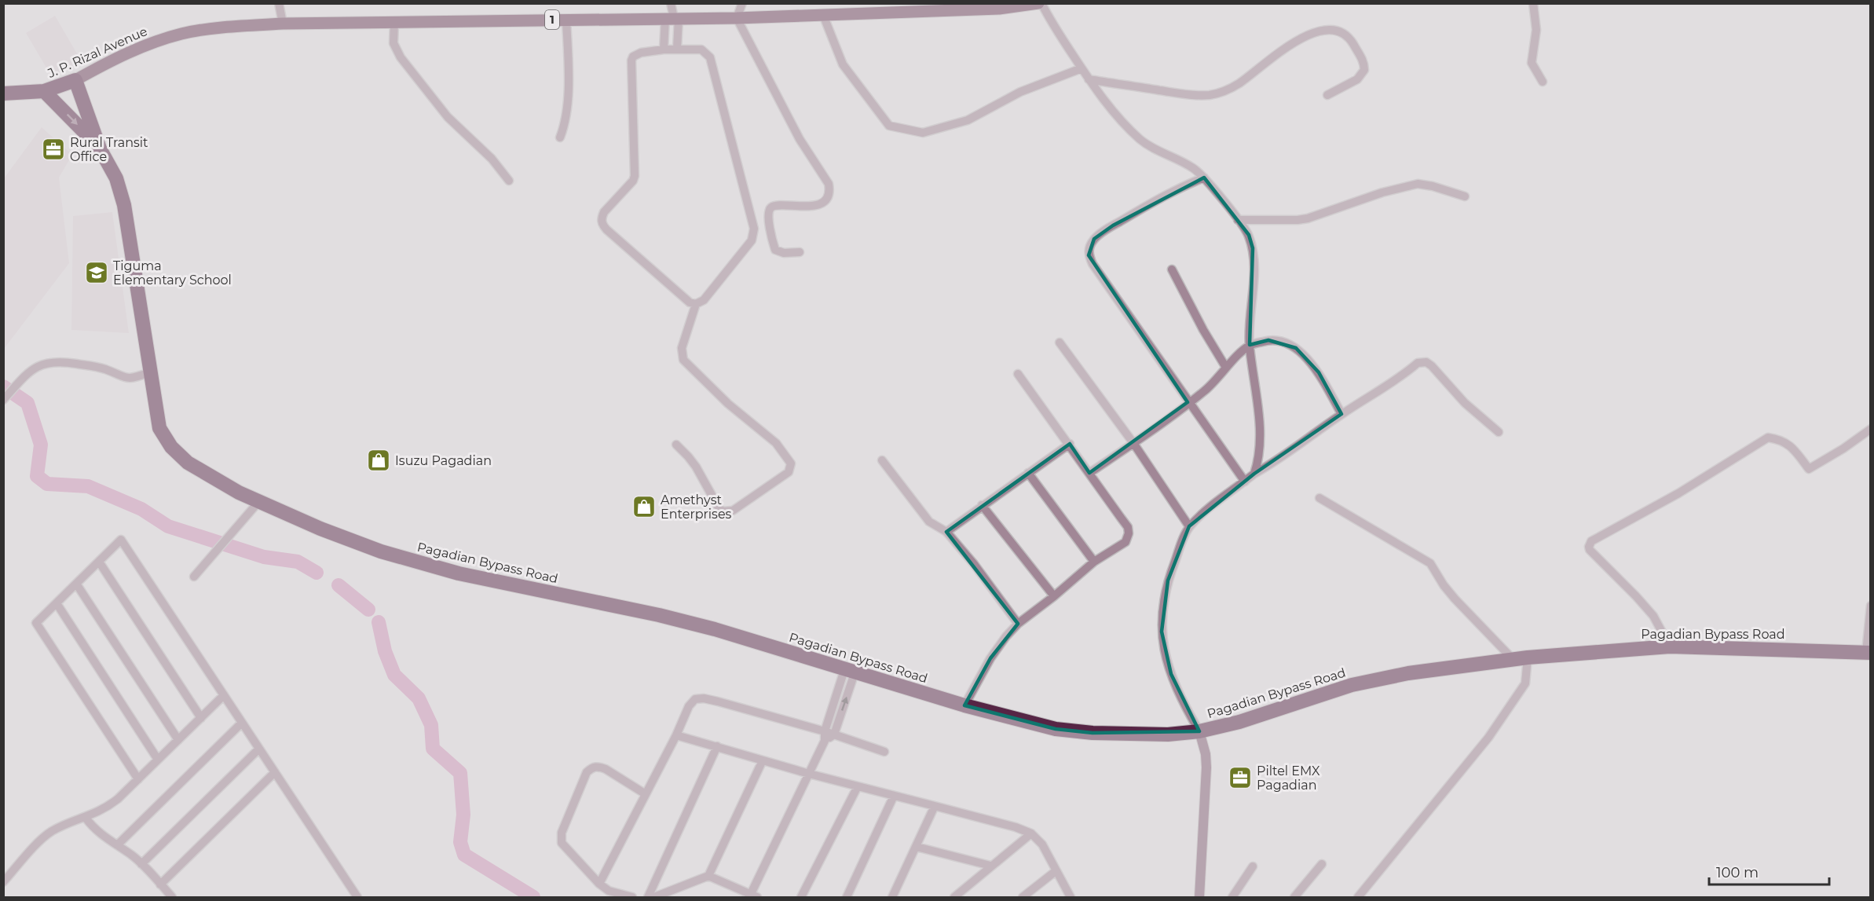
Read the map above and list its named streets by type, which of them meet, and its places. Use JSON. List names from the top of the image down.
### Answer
{
  "streets": {
    "highway": ["1", "J. P. Rizal Avenue", "Pagadian Bypass Road"]
  },
  "crossings": [
    ["1", "J. P. Rizal Avenue"],
    ["1", "Pagadian Bypass Road"],
    ["J. P. Rizal Avenue", "Pagadian Bypass Road"]
  ],
  "places": {
    "office": ["Rural Transit Office", "Piltel EMX Pagadian"],
    "school or university": ["Tiguma Elementary School"],
    "shop": ["Isuzu Pagadian", "Amethyst Enterprises"]
  },
  "scale_bar": "100 m"
}
